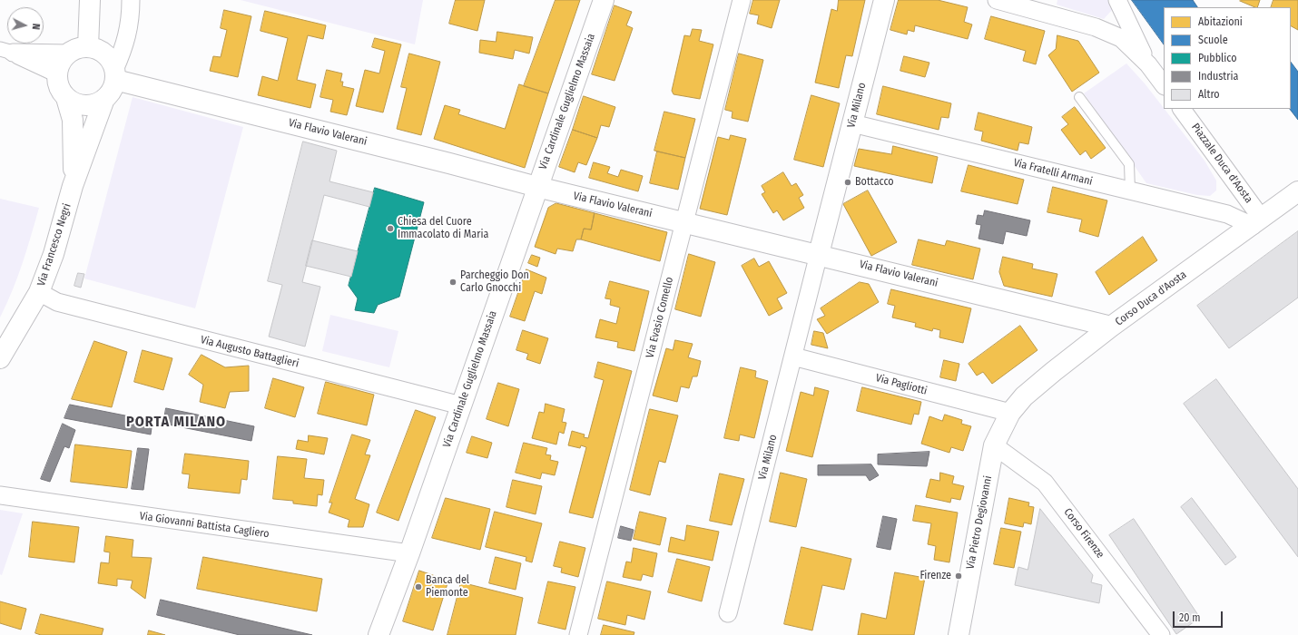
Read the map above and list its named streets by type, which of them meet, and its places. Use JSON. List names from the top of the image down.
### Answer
{
  "streets": {
    "street": [
      "Via Cardinale Guglielmo Massaia",
      "Via Milano",
      "Via Flavio Valerani",
      "Piazzale Duca d'Aosta",
      "Via Fratelli Armani",
      "Via Francesco Negri",
      "Corso Duca d'Aosta",
      "Via Evasio Comello",
      "Via Augusto Battaglieri",
      "Via Pagliotti",
      "Via Pietro Degiovanni",
      "Via Giovanni Battista Cagliero",
      "Corso Firenze"
    ]
  },
  "crossings": [
    ["Via Cardinale Guglielmo Massaia", "Via Flavio Valerani"],
    ["Via Cardinale Guglielmo Massaia", "Via Augusto Battaglieri"],
    ["Via Cardinale Guglielmo Massaia", "Via Giovanni Battista Cagliero"],
    ["Via Milano", "Via Flavio Valerani"],
    ["Via Milano", "Via Fratelli Armani"],
    ["Via Milano", "Via Pagliotti"],
    ["Via Flavio Valerani", "Via Francesco Negri"],
    ["Via Flavio Valerani", "Corso Duca d'Aosta"],
    ["Via Flavio Valerani", "Via Evasio Comello"],
    ["Piazzale Duca d'Aosta", "Via Fratelli Armani"],
    ["Piazzale Duca d'Aosta", "Corso Duca d'Aosta"],
    ["Via Fratelli Armani", "Corso Duca d'Aosta"],
    ["Via Francesco Negri", "Via Augusto Battaglieri"],
    ["Corso Duca d'Aosta", "Via Pagliotti"],
    ["Corso Duca d'Aosta", "Via Pietro Degiovanni"],
    ["Via Pagliotti", "Via Pietro Degiovanni"],
    ["Via Pietro Degiovanni", "Corso Firenze"]
  ],
  "districts": ["PORTA MILANO"],
  "places": [
    "Bottacco",
    "Chiesa del Cuore Immacolato di Maria",
    "Parcheggio Don Carlo Gnocchi",
    "Firenze",
    "Banca del Piemonte"
  ],
  "legend": [
    "Abitazioni",
    "Scuole",
    "Pubblico",
    "Industria",
    "Altro"
  ],
  "scale_bar": "20 m",
  "north": "right"
}
